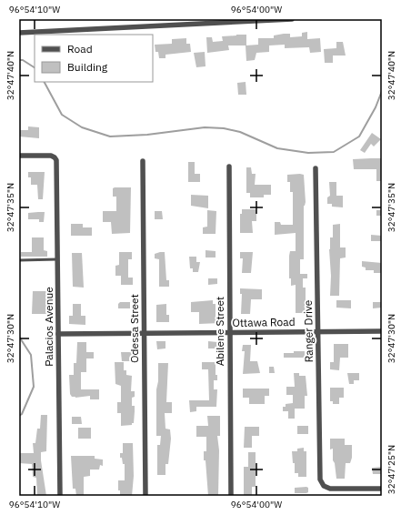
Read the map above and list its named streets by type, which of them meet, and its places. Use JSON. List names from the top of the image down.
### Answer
{
  "streets": {
    "street": [
      "Ottawa Road",
      "Palacios Avenue",
      "Odessa Street",
      "Abilene Street",
      "Ranger Drive"
    ]
  },
  "crossings": [
    ["Ottawa Road", "Palacios Avenue"],
    ["Ottawa Road", "Odessa Street"],
    ["Ottawa Road", "Abilene Street"],
    ["Ottawa Road", "Ranger Drive"]
  ],
  "legend": ["Road", "Building"],
  "coordinates": [
    "96°54'10\"W",
    "96°54'00\"W",
    "32°47'40\"N",
    "32°47'35\"N",
    "32°47'30\"N",
    "32°47'25\"N"
  ]
}
